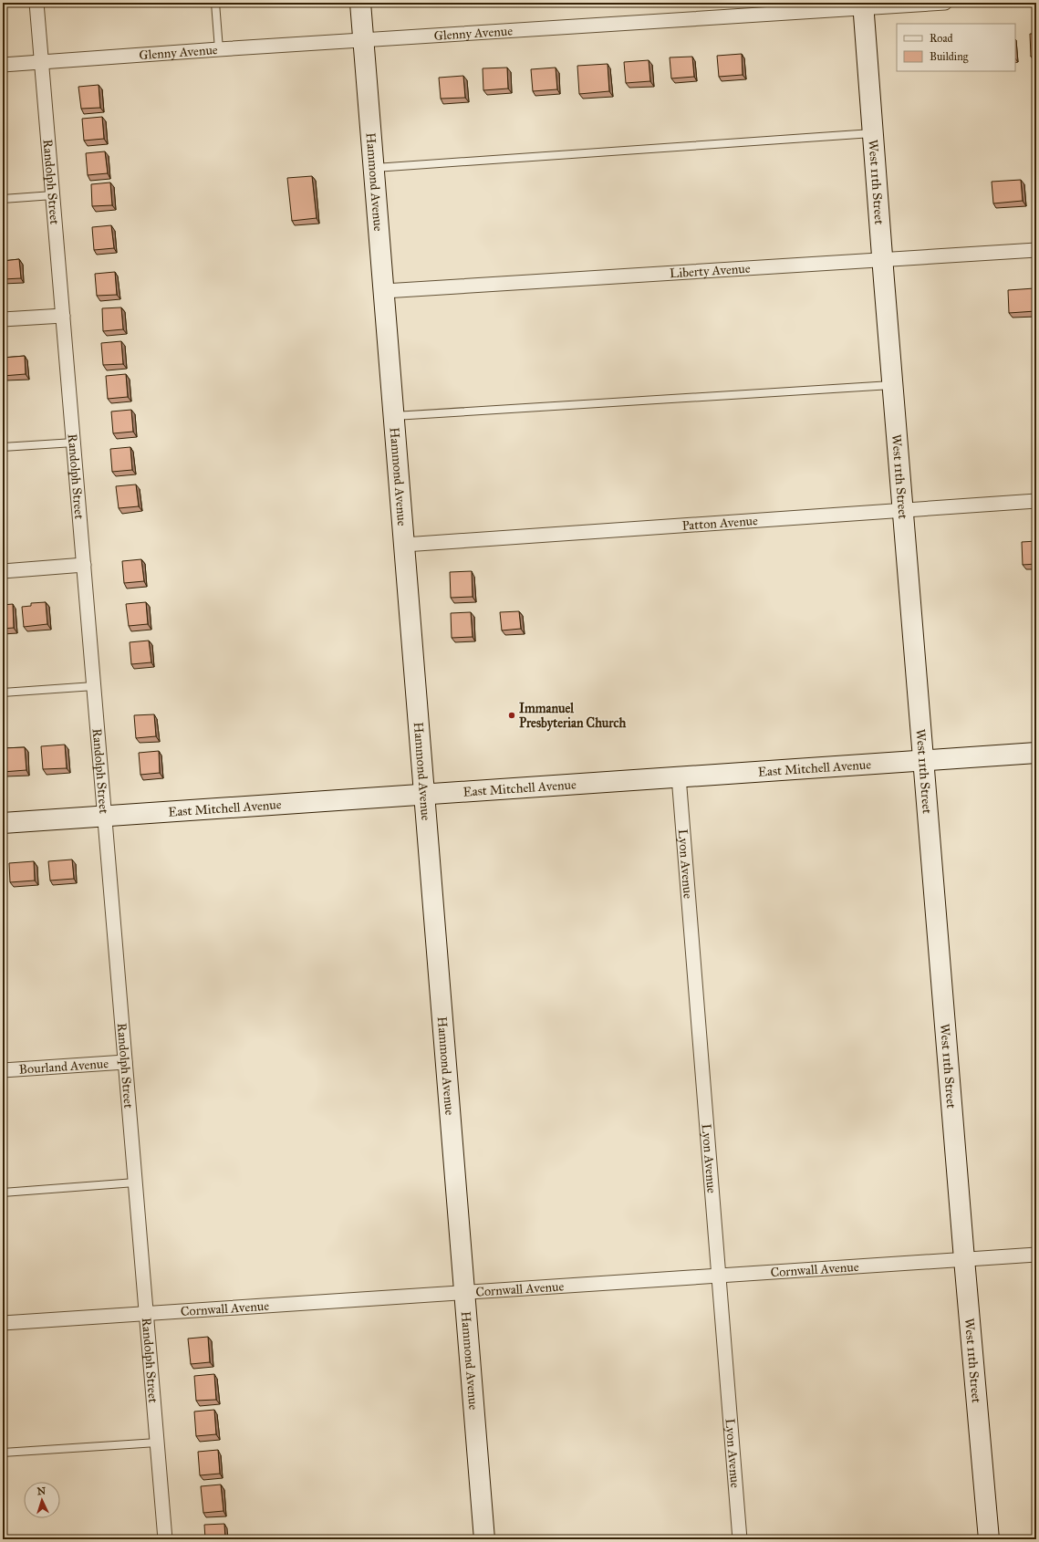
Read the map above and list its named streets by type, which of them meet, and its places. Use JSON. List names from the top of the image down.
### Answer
{
  "streets": {
    "street": [
      "Glenny Avenue",
      "Randolph Street",
      "Hammond Avenue",
      "West 11th Street",
      "Liberty Avenue",
      "Patton Avenue",
      "East Mitchell Avenue",
      "Lyon Avenue",
      "Bourland Avenue",
      "Cornwall Avenue"
    ]
  },
  "crossings": [
    ["Glenny Avenue", "Randolph Street"],
    ["Glenny Avenue", "Hammond Avenue"],
    ["Glenny Avenue", "West 11th Street"],
    ["Randolph Street", "East Mitchell Avenue"],
    ["Randolph Street", "Bourland Avenue"],
    ["Randolph Street", "Cornwall Avenue"],
    ["Hammond Avenue", "Liberty Avenue"],
    ["Hammond Avenue", "Patton Avenue"],
    ["Hammond Avenue", "East Mitchell Avenue"],
    ["Hammond Avenue", "Cornwall Avenue"],
    ["West 11th Street", "Liberty Avenue"],
    ["West 11th Street", "Patton Avenue"],
    ["West 11th Street", "East Mitchell Avenue"],
    ["West 11th Street", "Cornwall Avenue"],
    ["East Mitchell Avenue", "Lyon Avenue"],
    ["Lyon Avenue", "Cornwall Avenue"]
  ],
  "places": ["Immanuel Presbyterian Church"],
  "legend": ["Road", "Building"],
  "north": "top"
}
